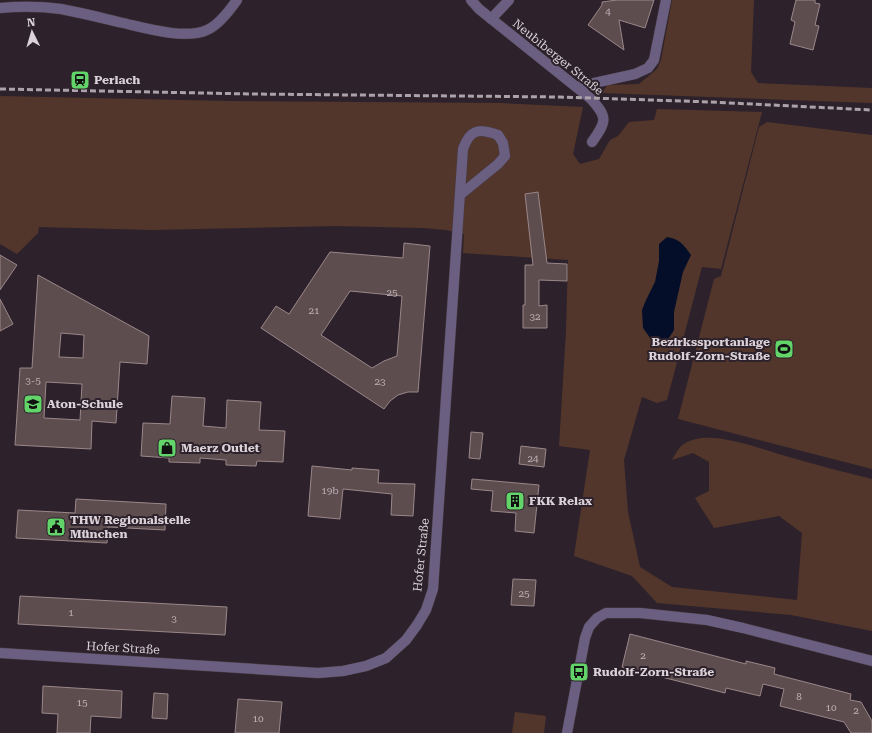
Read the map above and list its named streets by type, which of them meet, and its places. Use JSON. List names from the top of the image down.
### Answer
{
  "streets": {
    "street": ["Neubiberger Straße", "Hofer Straße"]
  },
  "places": {
    "station": ["Perlach"],
    "sports": ["Bezirkssportanlage Rudolf-Zorn-Straße"],
    "school or university": ["Aton-Schule"],
    "shop": ["Maerz Outlet"],
    "building": ["FKK Relax"],
    "public building": ["THW Regionalstelle München"],
    "bus stop": ["Rudolf-Zorn-Straße"]
  },
  "house_numbers": [
    "4",
    "25",
    "21",
    "32",
    "3-5",
    "23",
    "24",
    "19b",
    "25",
    "1",
    "3",
    "2",
    "8",
    "15",
    "10",
    "2",
    "10"
  ],
  "north": "top"
}
